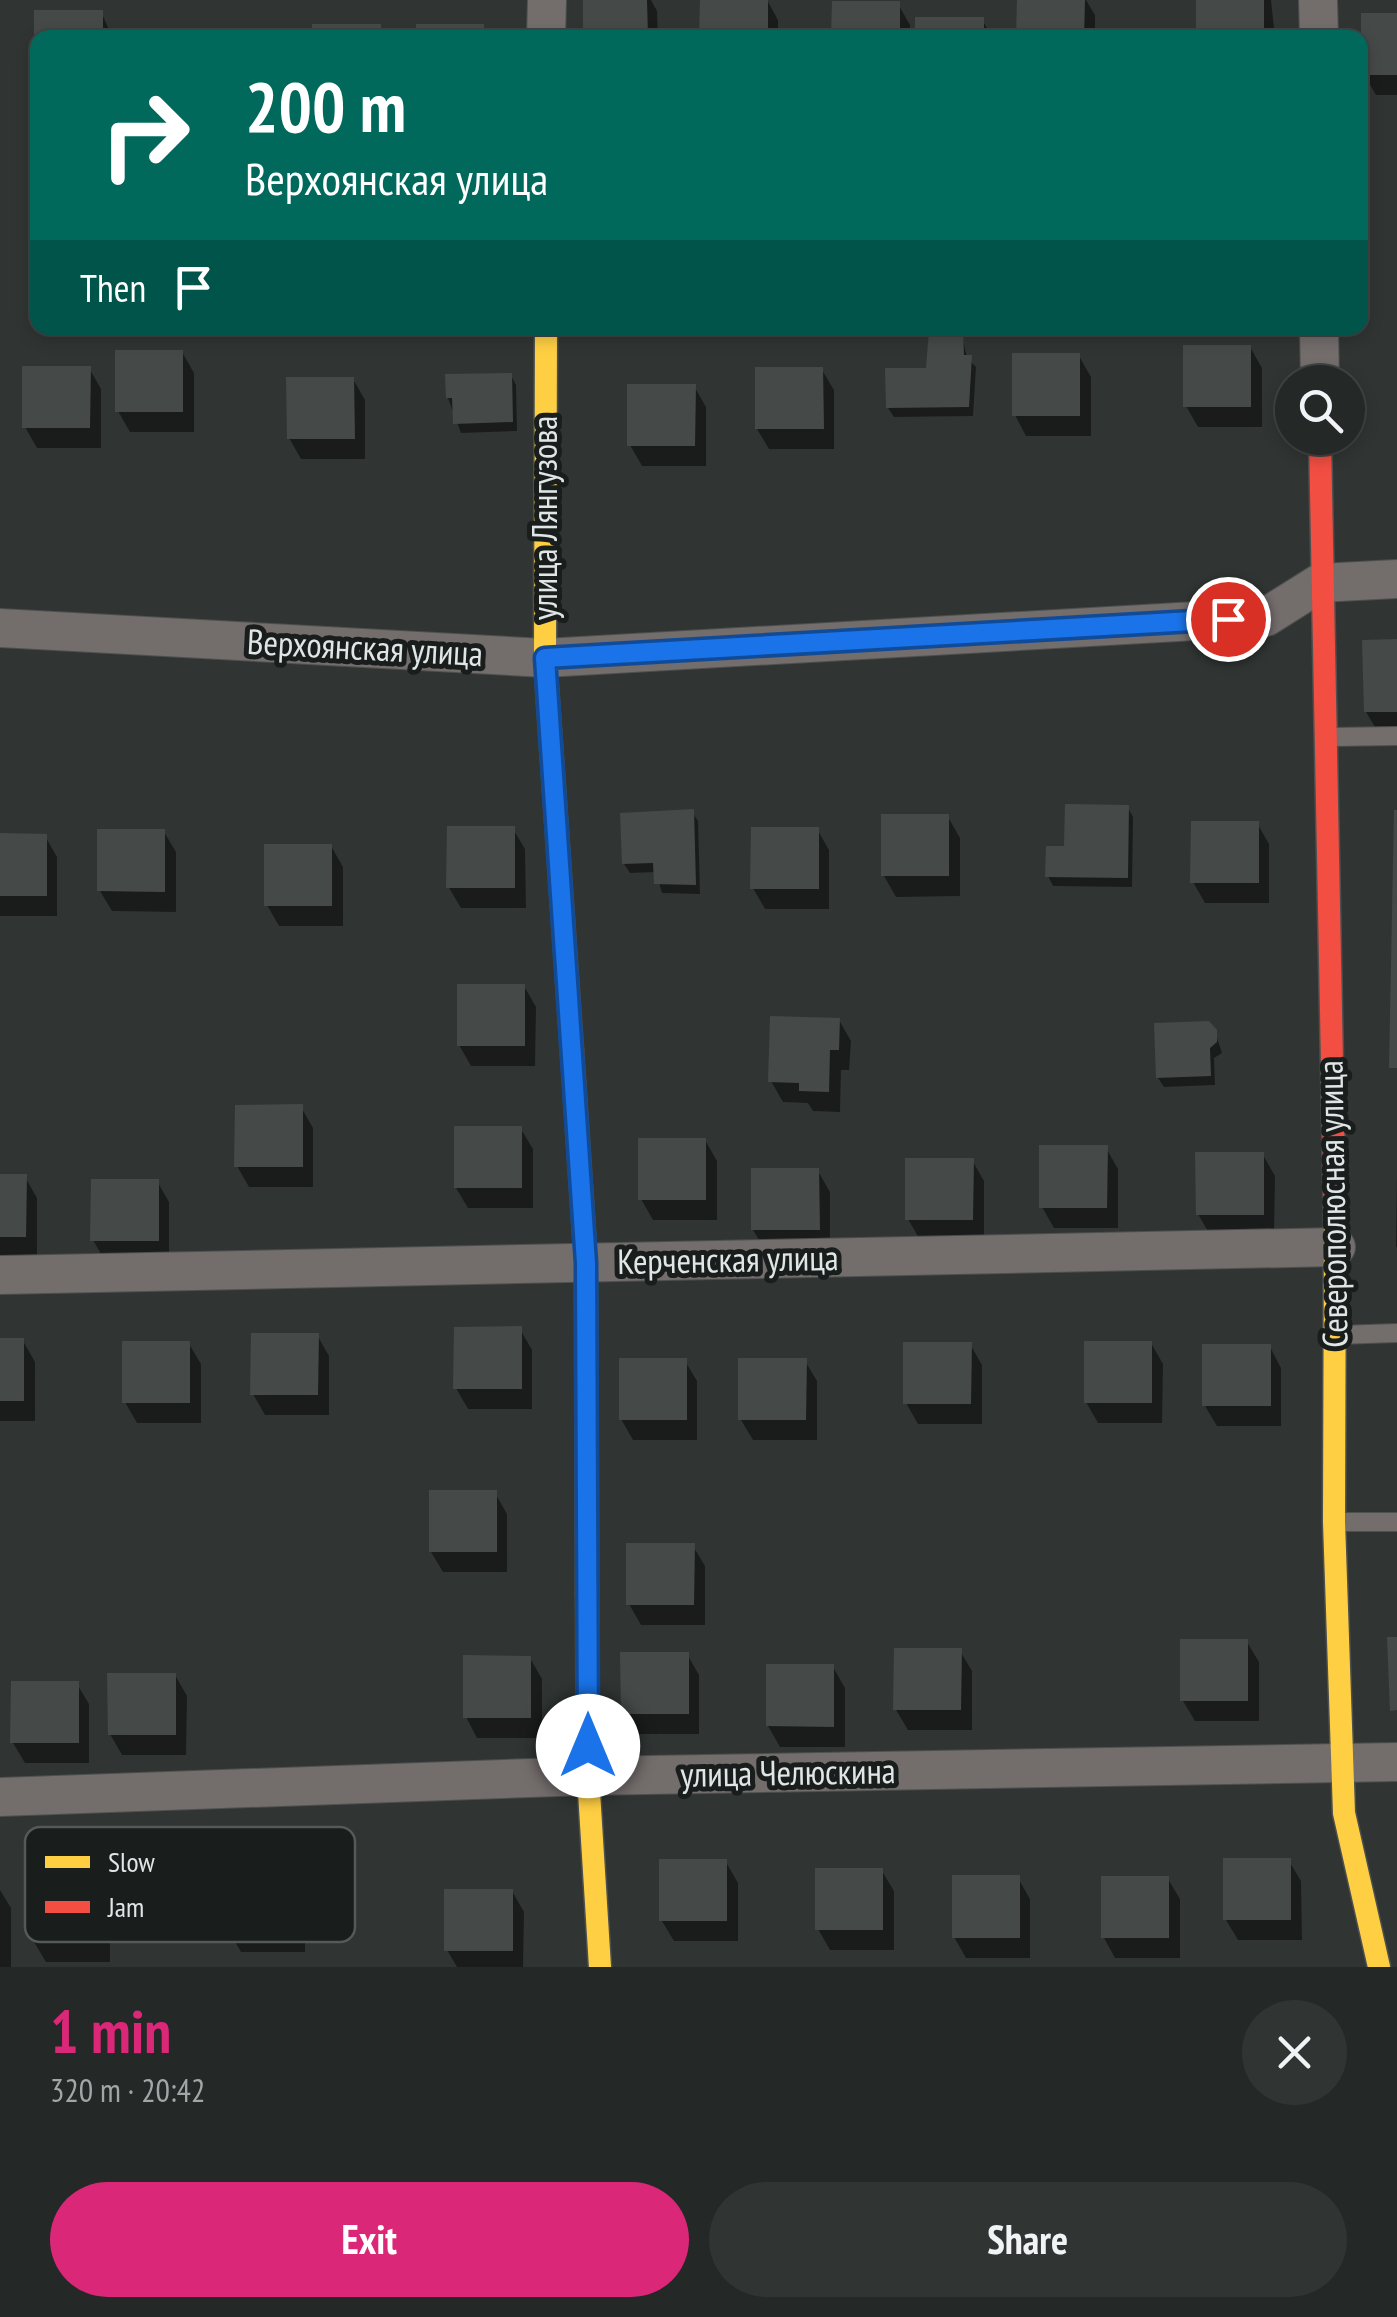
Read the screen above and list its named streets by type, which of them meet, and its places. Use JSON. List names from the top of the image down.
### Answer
{
  "streets": {
    "street": [
      "улица Лянгузова",
      "Верхоянская улица",
      "Северополюсная улица",
      "Керченская улица",
      "улица Челюскина"
    ]
  },
  "crossings": [
    ["улица Лянгузова", "Верхоянская улица"],
    ["улица Лянгузова", "Керченская улица"],
    ["улица Лянгузова", "улица Челюскина"],
    ["Верхоянская улица", "Северополюсная улица"],
    ["Северополюсная улица", "Керченская улица"],
    ["Северополюсная улица", "улица Челюскина"]
  ],
  "legend": ["Slow", "Jam"],
  "page": {
    "turn": ["200 m", "Верхоянская улица"],
    "then": "Then",
    "heading": ["1 min", "320 m · 20:42"],
    "buttons": ["Exit", "Share"]
  }
}
